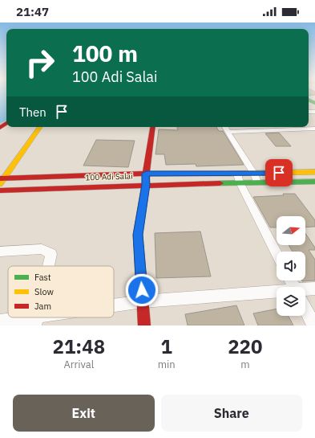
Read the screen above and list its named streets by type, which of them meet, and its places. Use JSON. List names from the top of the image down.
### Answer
{
  "streets": {
    "main road": ["100 Adi Salai"]
  },
  "legend": ["Fast", "Slow", "Jam"],
  "north": "right",
  "page": {
    "status": "21:47",
    "turn": ["100 m", "100 Adi Salai"],
    "then": "Then",
    "eta": [
      "21:48",
      "Arrival",
      "1",
      "min",
      "220",
      "m"
    ],
    "buttons": ["Exit", "Share"]
  }
}
